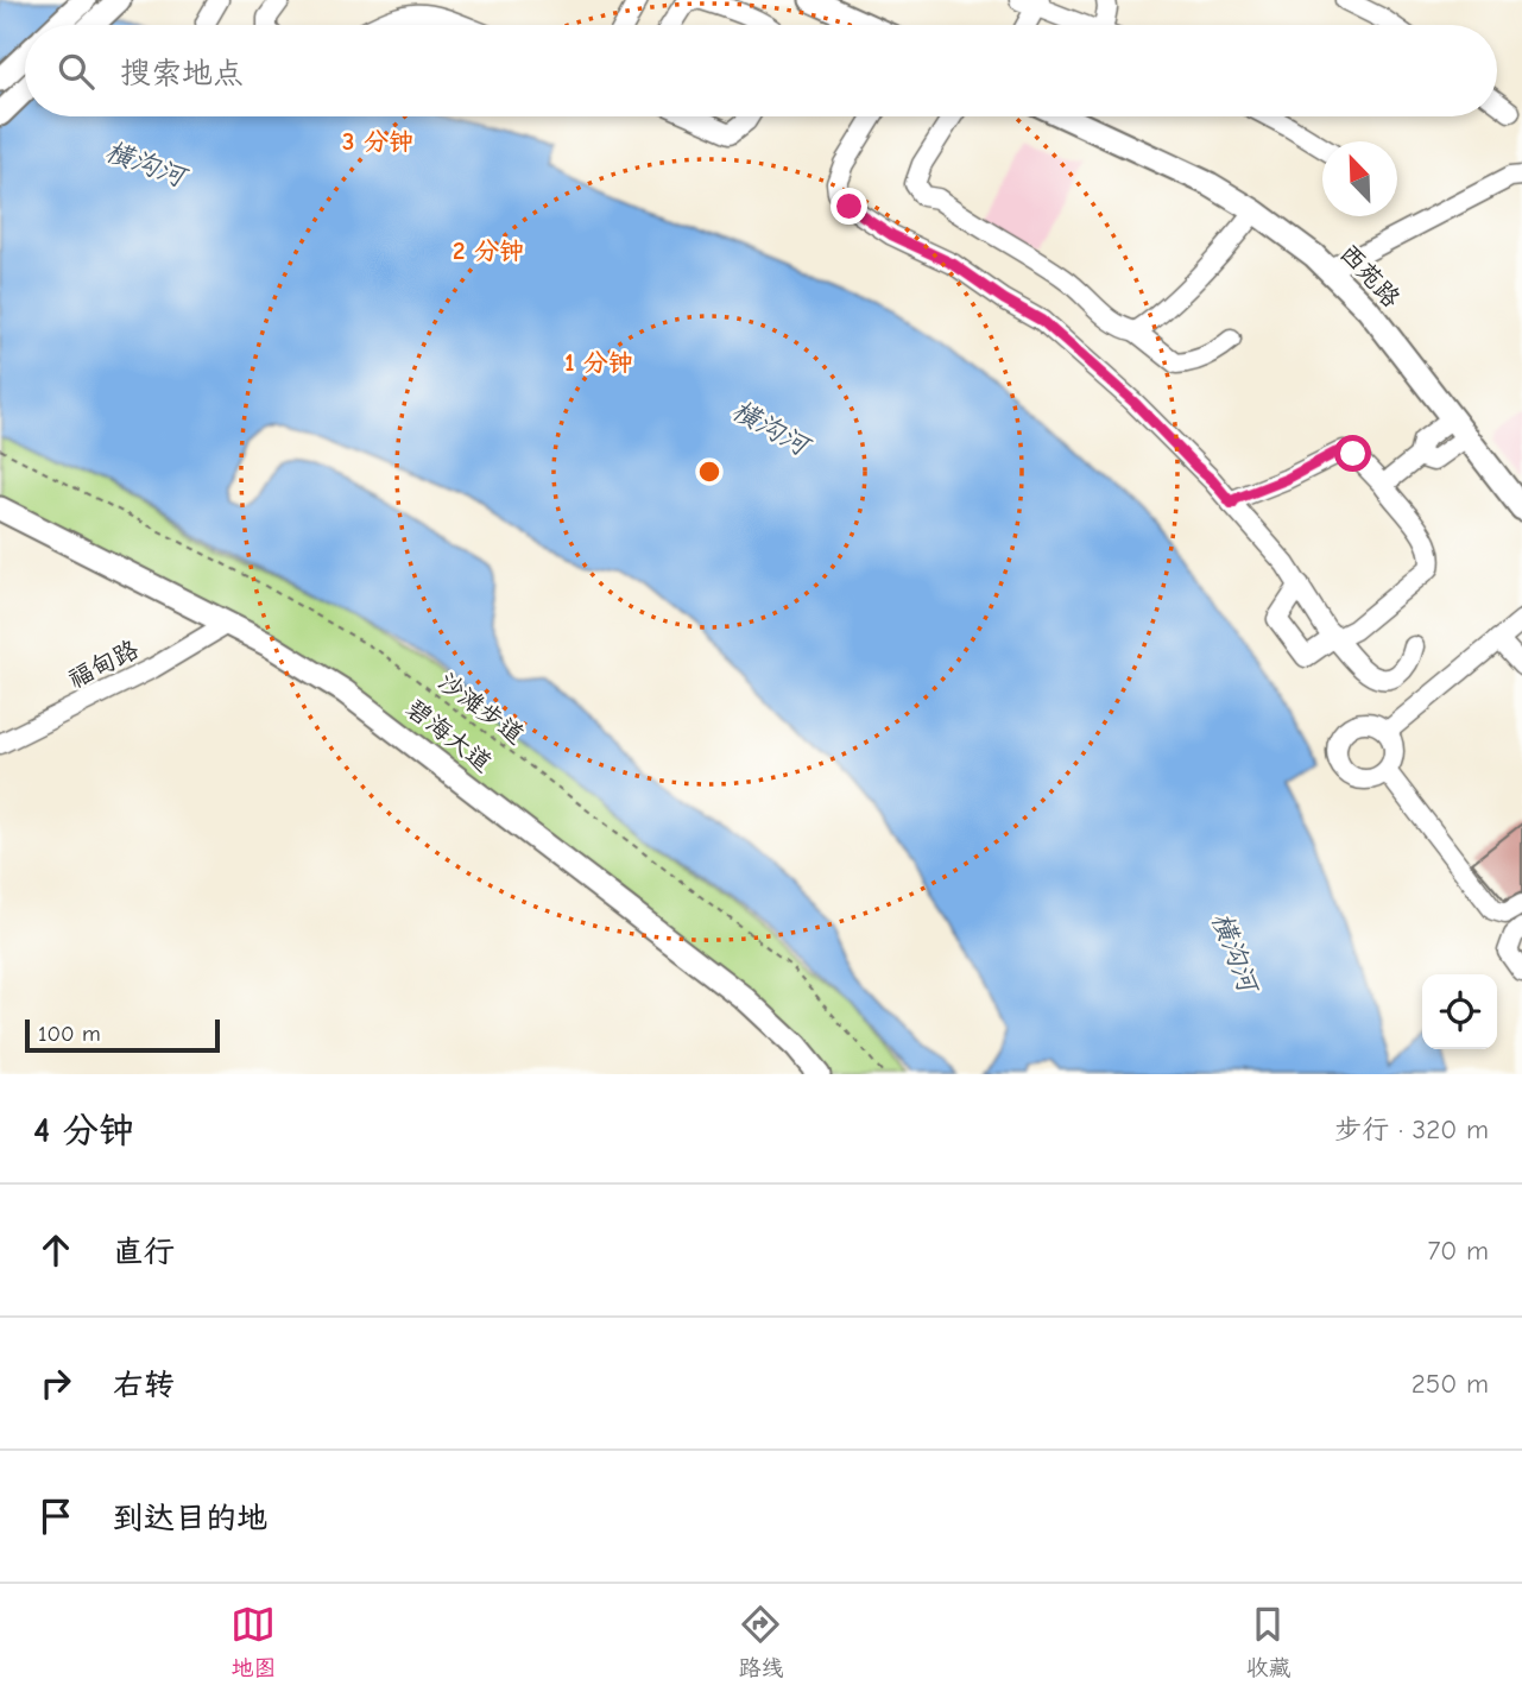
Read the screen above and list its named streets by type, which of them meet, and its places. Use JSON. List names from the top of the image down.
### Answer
{
  "streets": {
    "main road": ["西苑路", "碧海大道"],
    "street": ["福甸路"],
    "path": ["沙滩步道"]
  },
  "crossings": [
    ["福甸路", "碧海大道"]
  ],
  "water": ["横沟河"],
  "scale_bar": "100 m",
  "north": "top left",
  "page": {
    "search": "搜索地点",
    "scale": "100 m",
    "heading": ["4 分钟", "步行 · 320 m"],
    "list": [
      ["直行", "70 m"],
      ["右转", "250 m"],
      "到达目的地"
    ],
    "nav": ["地图", "路线", "收藏"]
  },
  "rings": ["3 分钟", "2 分钟", "1 分钟"]
}
